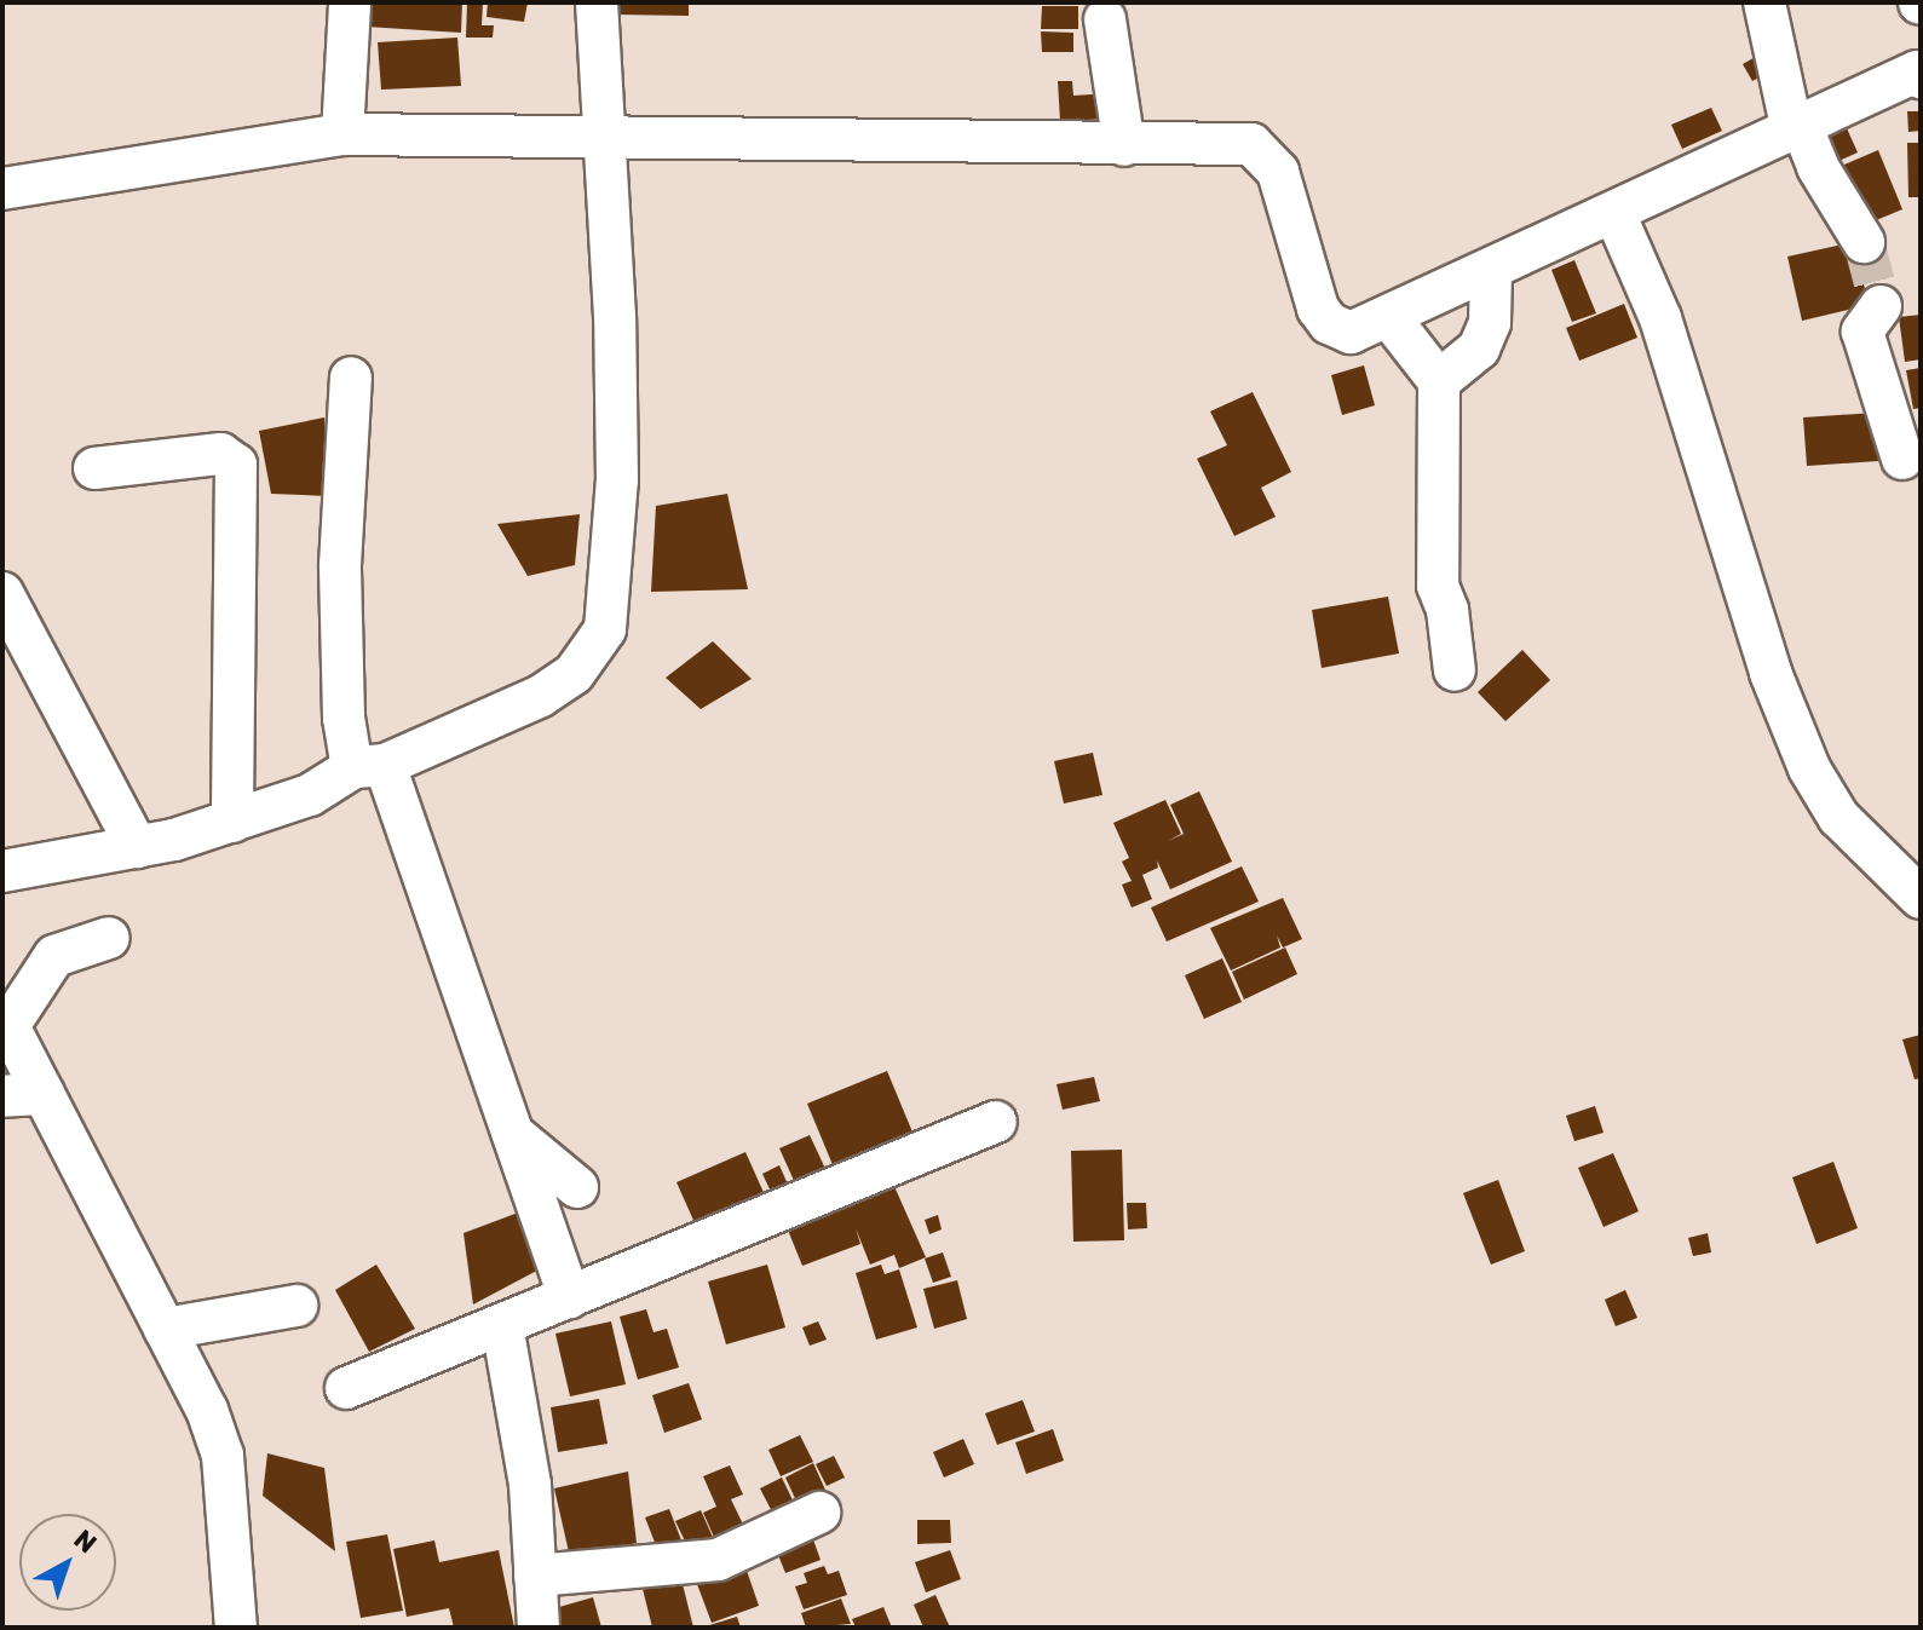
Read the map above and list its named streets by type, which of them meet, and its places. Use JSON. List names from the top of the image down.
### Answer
{
  "north": "top right"
}
